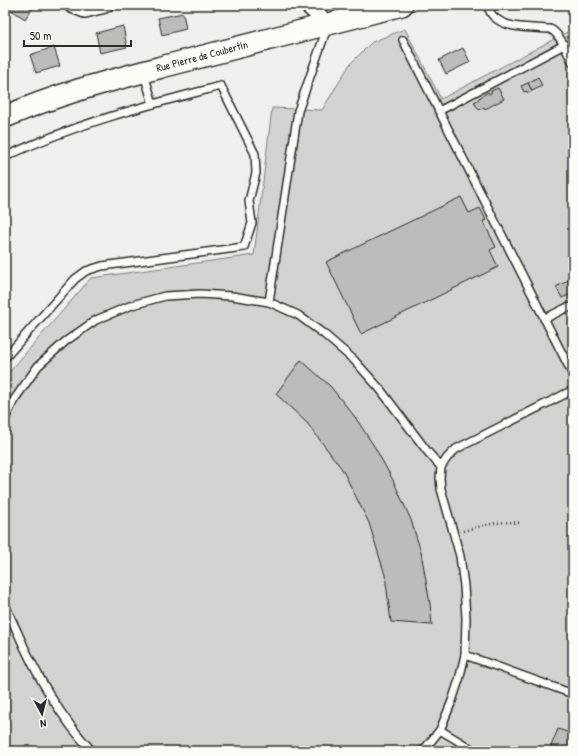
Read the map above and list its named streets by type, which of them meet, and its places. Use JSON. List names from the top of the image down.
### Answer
{
  "streets": {
    "main road": ["Rue Pierre de Coubertin"]
  },
  "scale_bar": "50 m",
  "north": "bottom"
}
